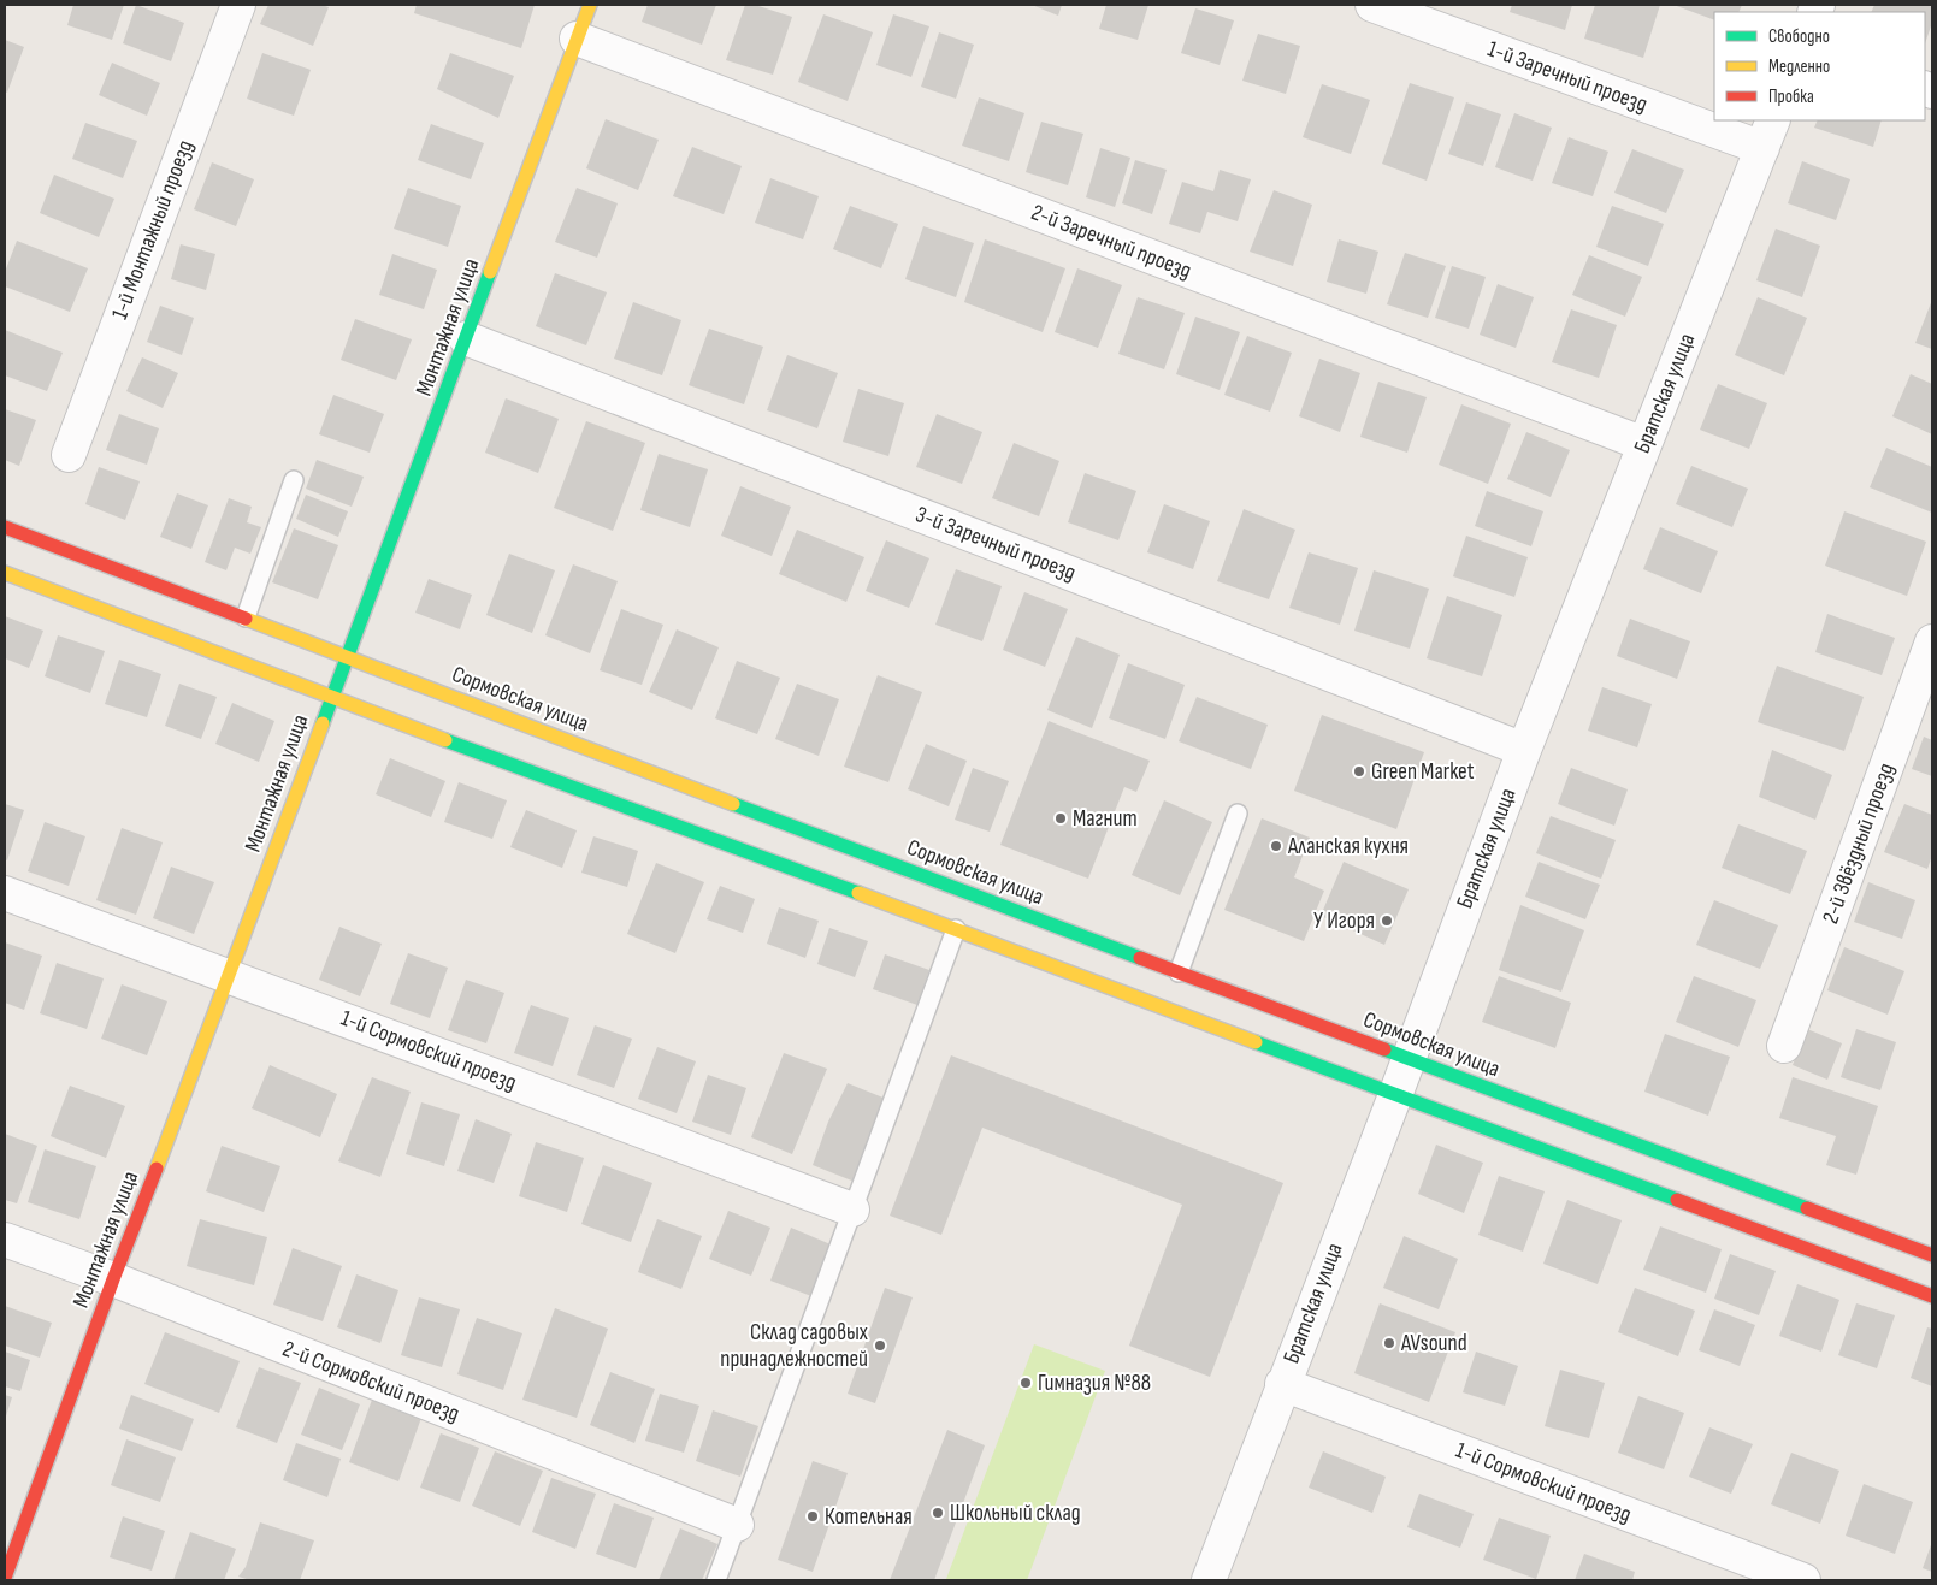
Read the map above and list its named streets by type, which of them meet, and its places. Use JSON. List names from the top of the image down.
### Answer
{
  "streets": {
    "main road": ["Монтажная улица", "Сормовская улица"],
    "street": [
      "1-й Заречный проезд",
      "1-й Монтажный проезд",
      "2-й Заречный проезд",
      "Братская улица",
      "3-й Заречный проезд",
      "2-й Звёздный проезд",
      "1-й Сормовский проезд",
      "2-й Сормовский проезд"
    ]
  },
  "crossings": [
    ["1-й Заречный проезд", "Братская улица"],
    ["2-й Заречный проезд", "Монтажная улица"],
    ["2-й Заречный проезд", "Братская улица"],
    ["Монтажная улица", "3-й Заречный проезд"],
    ["Монтажная улица", "Сормовская улица"],
    ["Монтажная улица", "1-й Сормовский проезд"],
    ["Монтажная улица", "2-й Сормовский проезд"],
    ["Братская улица", "3-й Заречный проезд"],
    ["Братская улица", "Сормовская улица"],
    ["Братская улица", "1-й Сормовский проезд"]
  ],
  "places": [
    "Green Market",
    "Магнит",
    "Аланская кухня",
    "У Игоря",
    "AVsound",
    "Склад садовых принадлежностей",
    "Гимназия №88",
    "Школьный склад",
    "Котельная"
  ],
  "legend": ["Свободно", "Медленно", "Пробка"]
}
